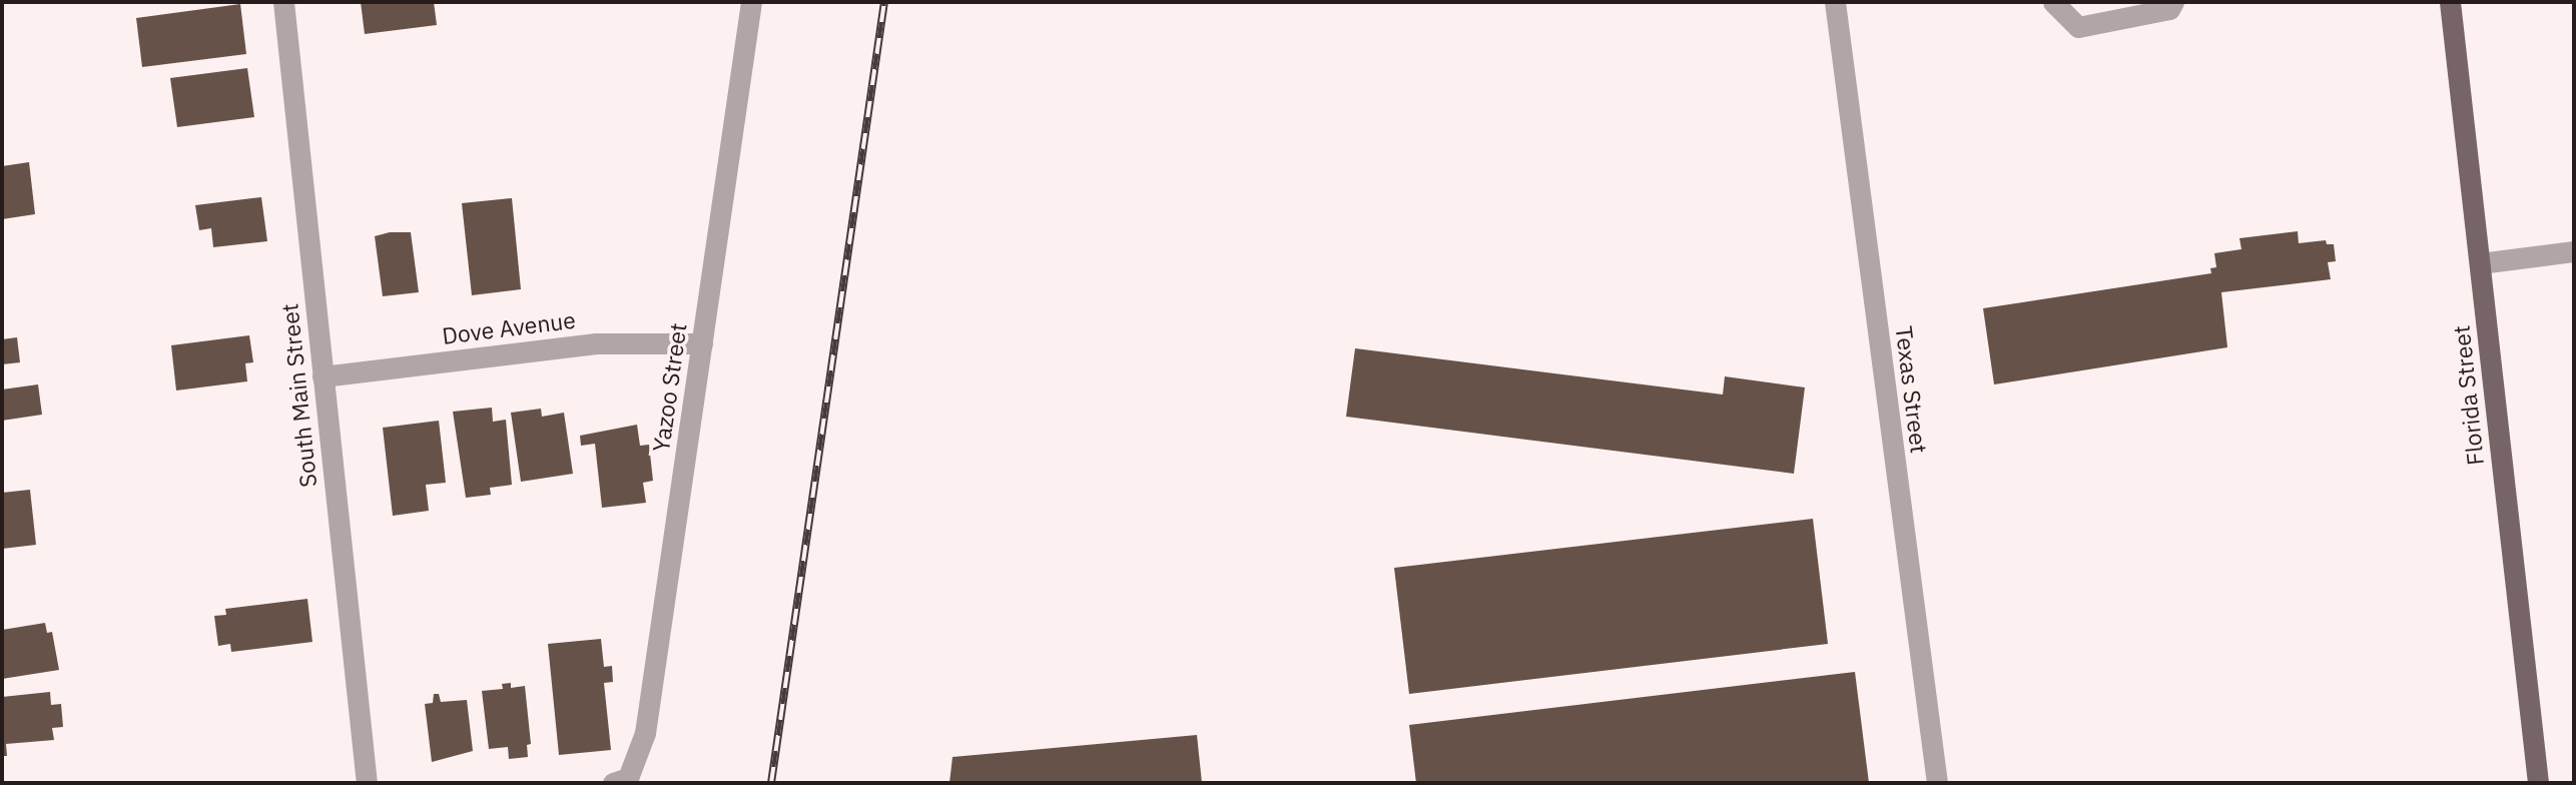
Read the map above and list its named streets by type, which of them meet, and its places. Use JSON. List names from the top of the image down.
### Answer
{
  "streets": {
    "main road": ["Florida Street"],
    "street": [
      "Dove Avenue",
      "Yazoo Street",
      "Texas Street",
      "South Main Street"
    ]
  },
  "crossings": [
    ["Dove Avenue", "Yazoo Street"],
    ["Dove Avenue", "South Main Street"]
  ]
}
